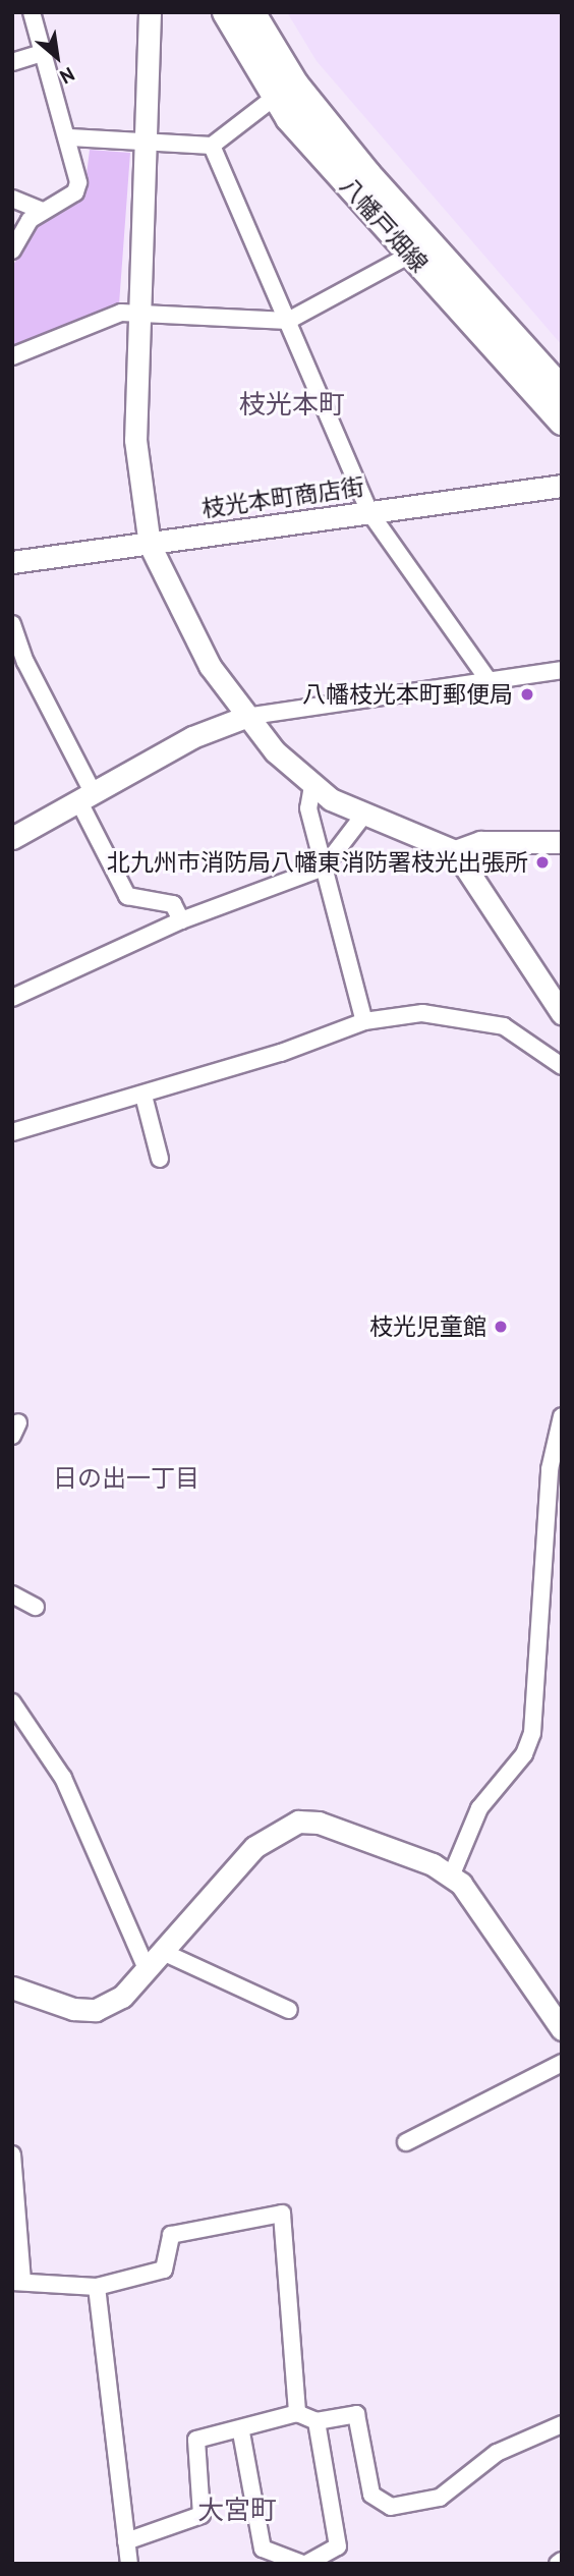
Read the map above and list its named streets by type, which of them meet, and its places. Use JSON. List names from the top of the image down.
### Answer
{
  "streets": {
    "main road": ["八幡戸畑線"],
    "street": ["枝光本町商店街"]
  },
  "districts": ["枝光本町", "日の出一丁目", "大宮町"],
  "places": ["八幡枝光本町郵便局", "北九州市消防局八幡東消防署枝光出張所", "枝光児童館"],
  "north": "bottom right"
}
